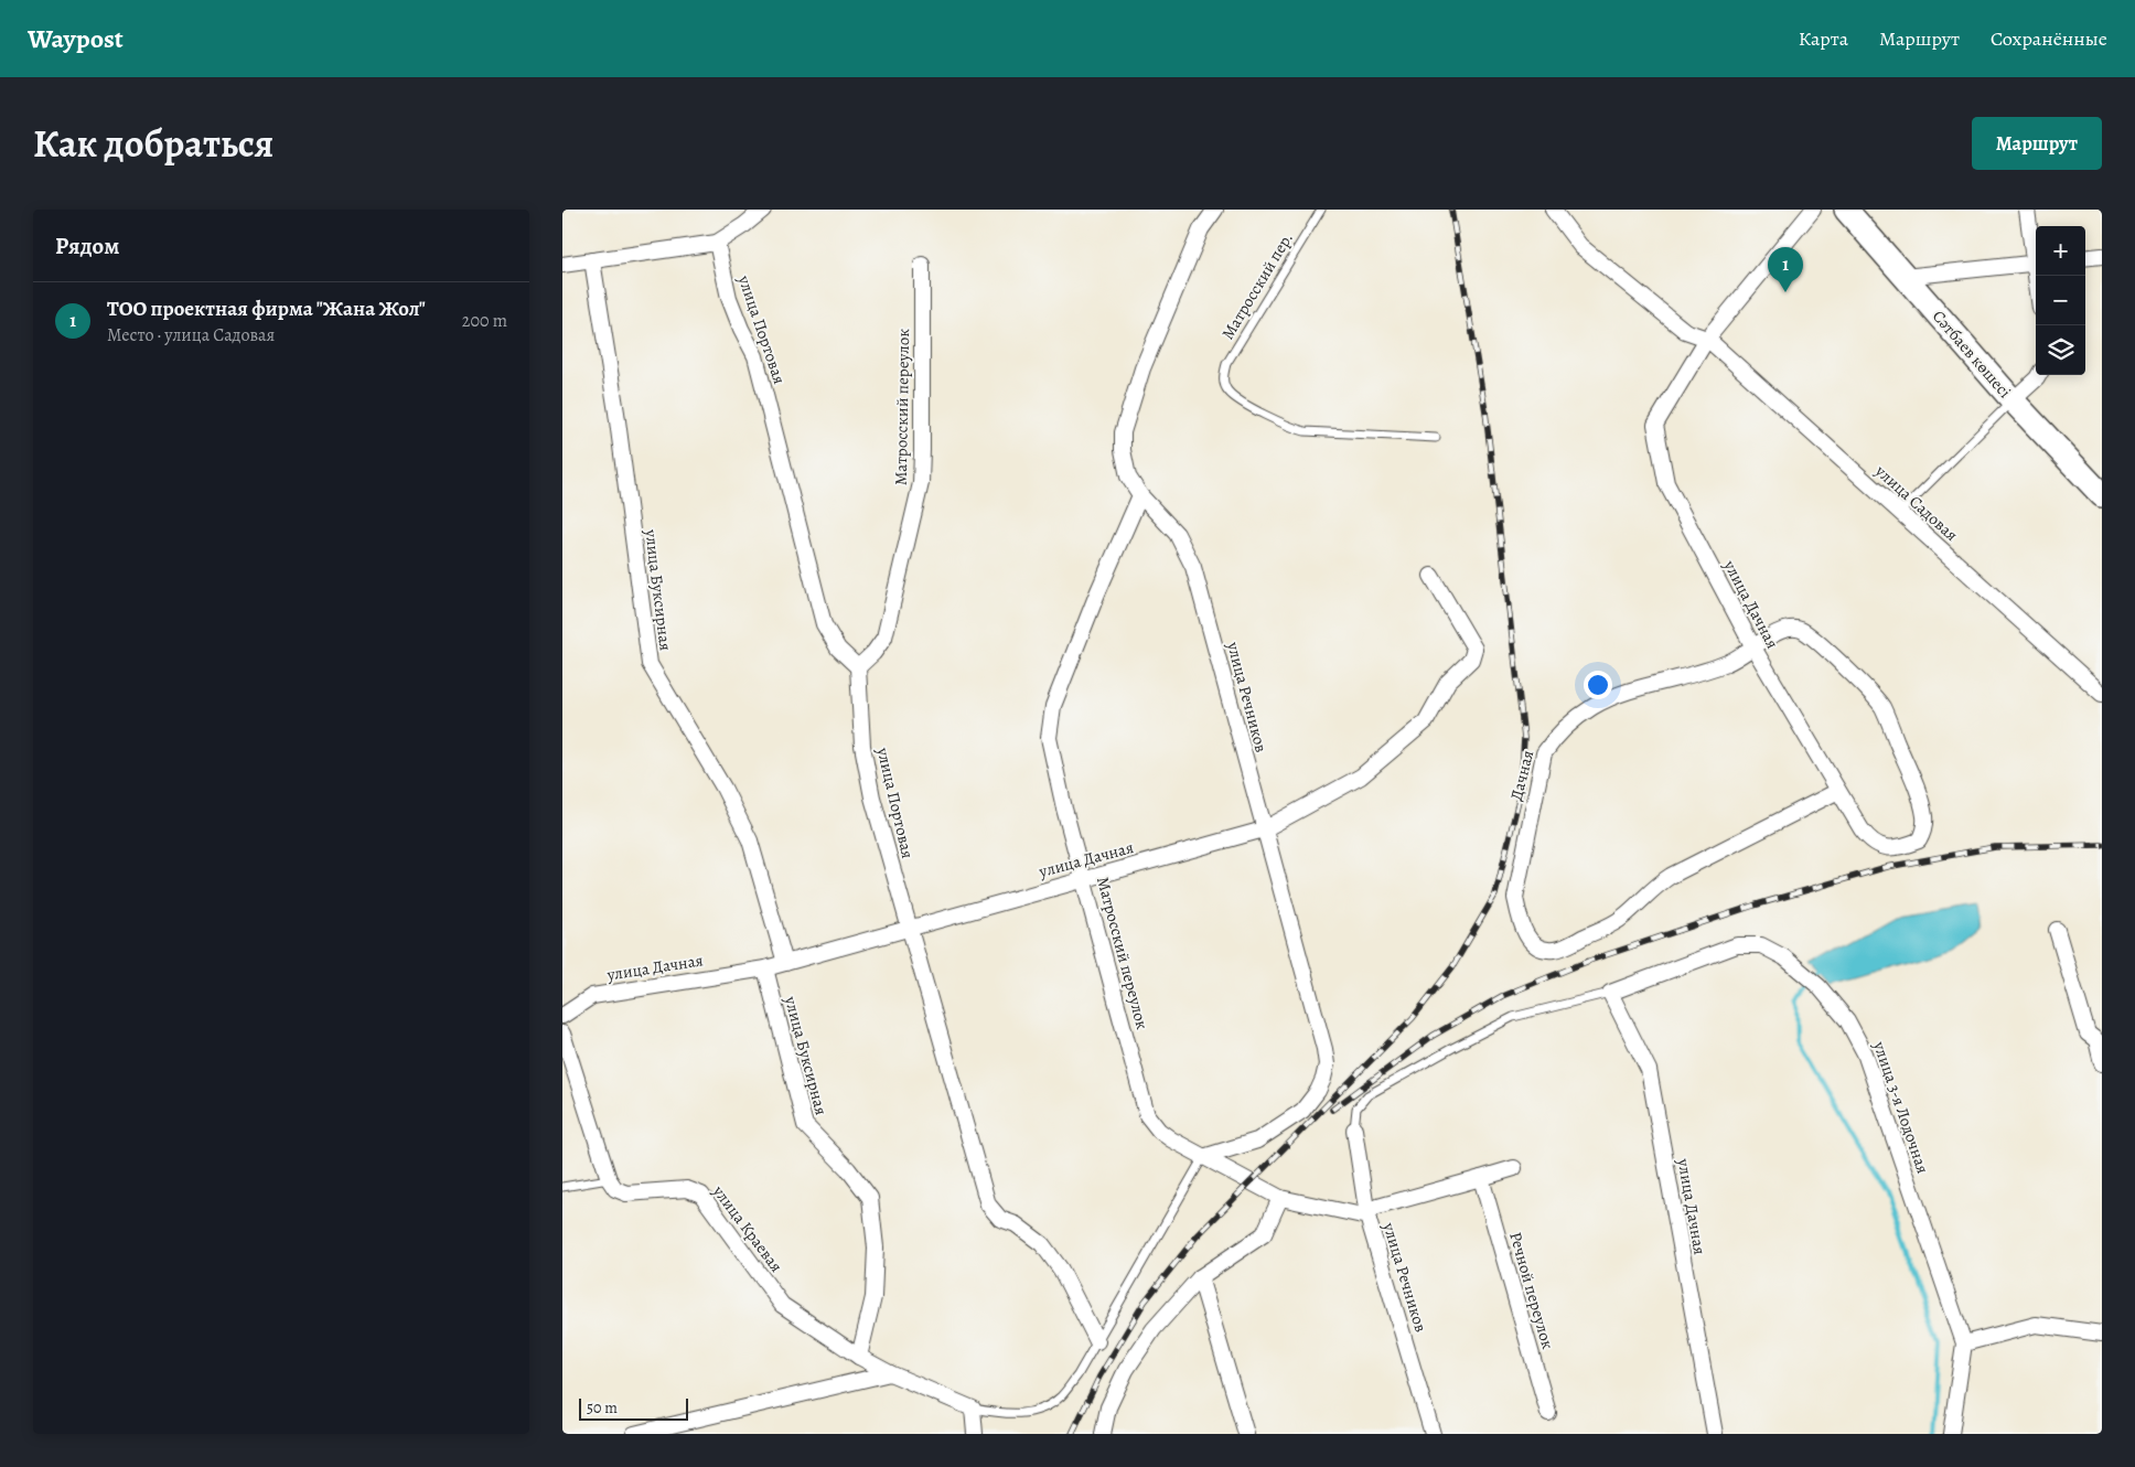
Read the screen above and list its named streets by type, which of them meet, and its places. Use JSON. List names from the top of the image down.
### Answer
{
  "streets": {
    "main road": ["Сәтбаев көшесі"],
    "street": [
      "улица Портовая",
      "Матросский переулок",
      "улица Садовая",
      "улица Буксирная",
      "улица Дачная",
      "улица Речников",
      "Дачная",
      "улица 3-я Лодочная",
      "улица Краевая",
      "Речной переулок"
    ],
    "lane": ["Матросский пер."]
  },
  "crossings": [
    ["улица Портовая", "Матросский переулок"],
    ["улица Портовая", "улица Дачная"],
    ["Матросский переулок", "улица Дачная"],
    ["Матросский переулок", "улица Речников"],
    ["улица Садовая", "улица Дачная"],
    ["улица Буксирная", "улица Дачная"],
    ["улица Буксирная", "улица Краевая"],
    ["улица Дачная", "улица Речников"],
    ["улица Дачная", "Дачная"],
    ["улица Дачная", "улица 3-я Лодочная"]
  ],
  "scale_bar": "50 m",
  "page": {
    "header": "Waypost",
    "nav": ["Карта", "Маршрут", "Сохранённые"],
    "title": "Как добраться",
    "buttons": "Маршрут",
    "heading": "Рядом",
    "map_buttons": ["+", "−"],
    "pins": "1",
    "list": [
      {
        "mark": "1",
        "name": "ТОО проектная фирма \"Жана Жол\"",
        "note": "Место · улица Садовая",
        "value": "200 m"
      }
    ],
    "scale": "50 m"
  }
}
